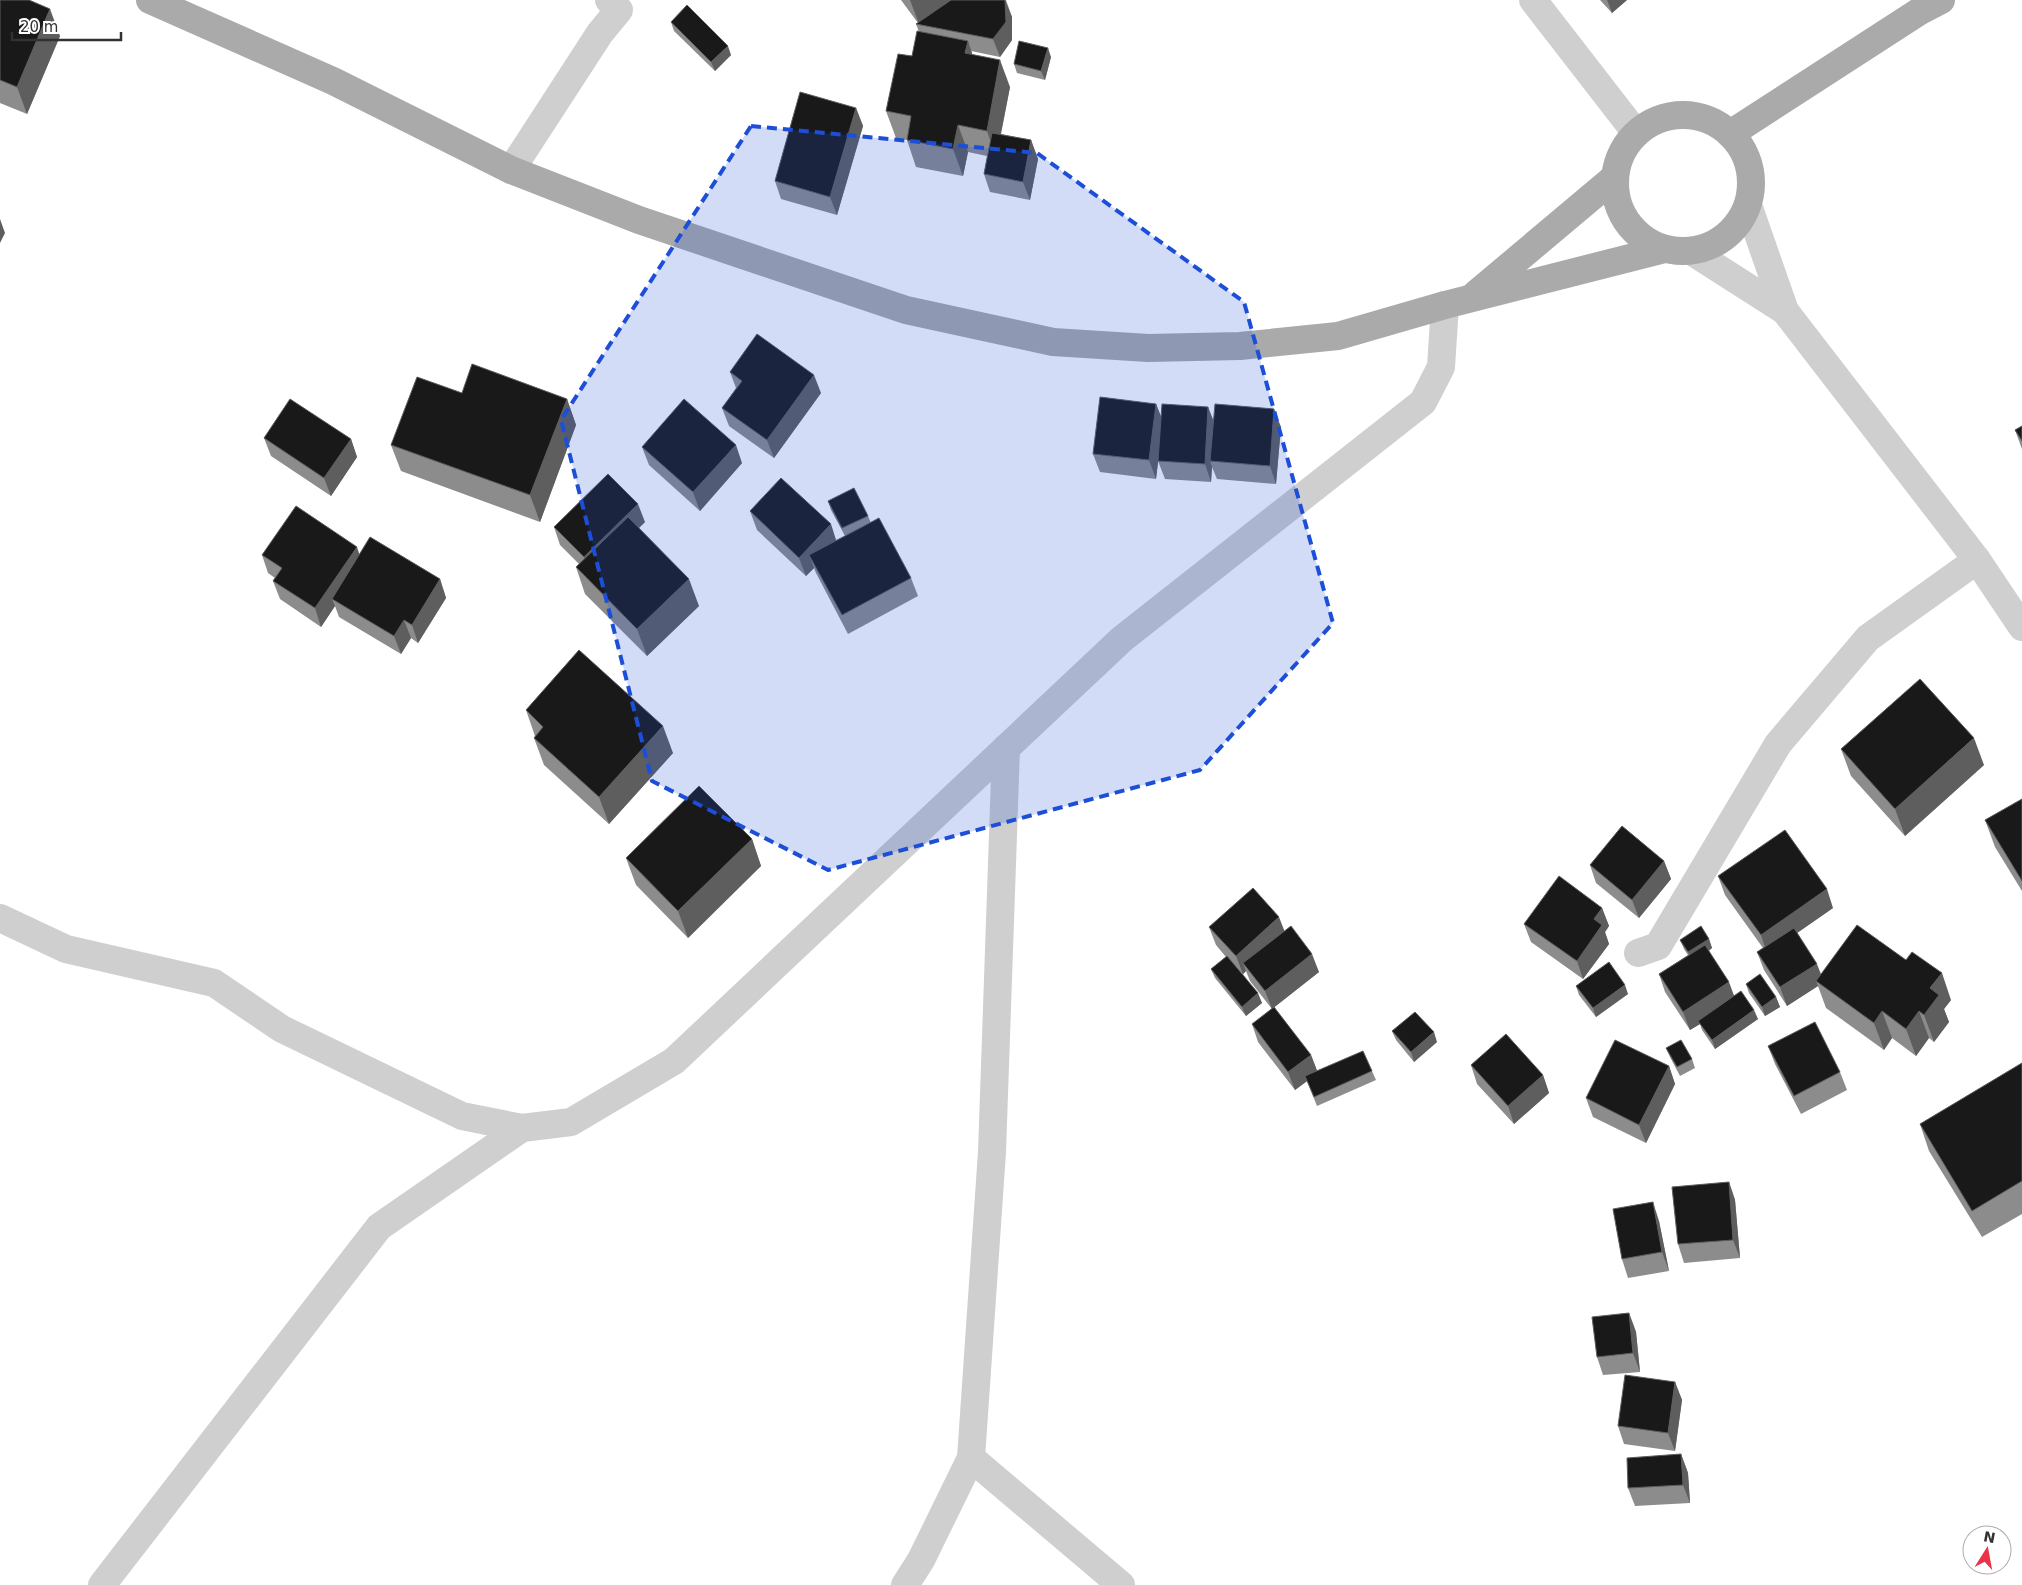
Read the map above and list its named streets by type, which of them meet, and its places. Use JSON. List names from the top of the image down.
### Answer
{
  "scale_bar": "20 m",
  "north": "top"
}
